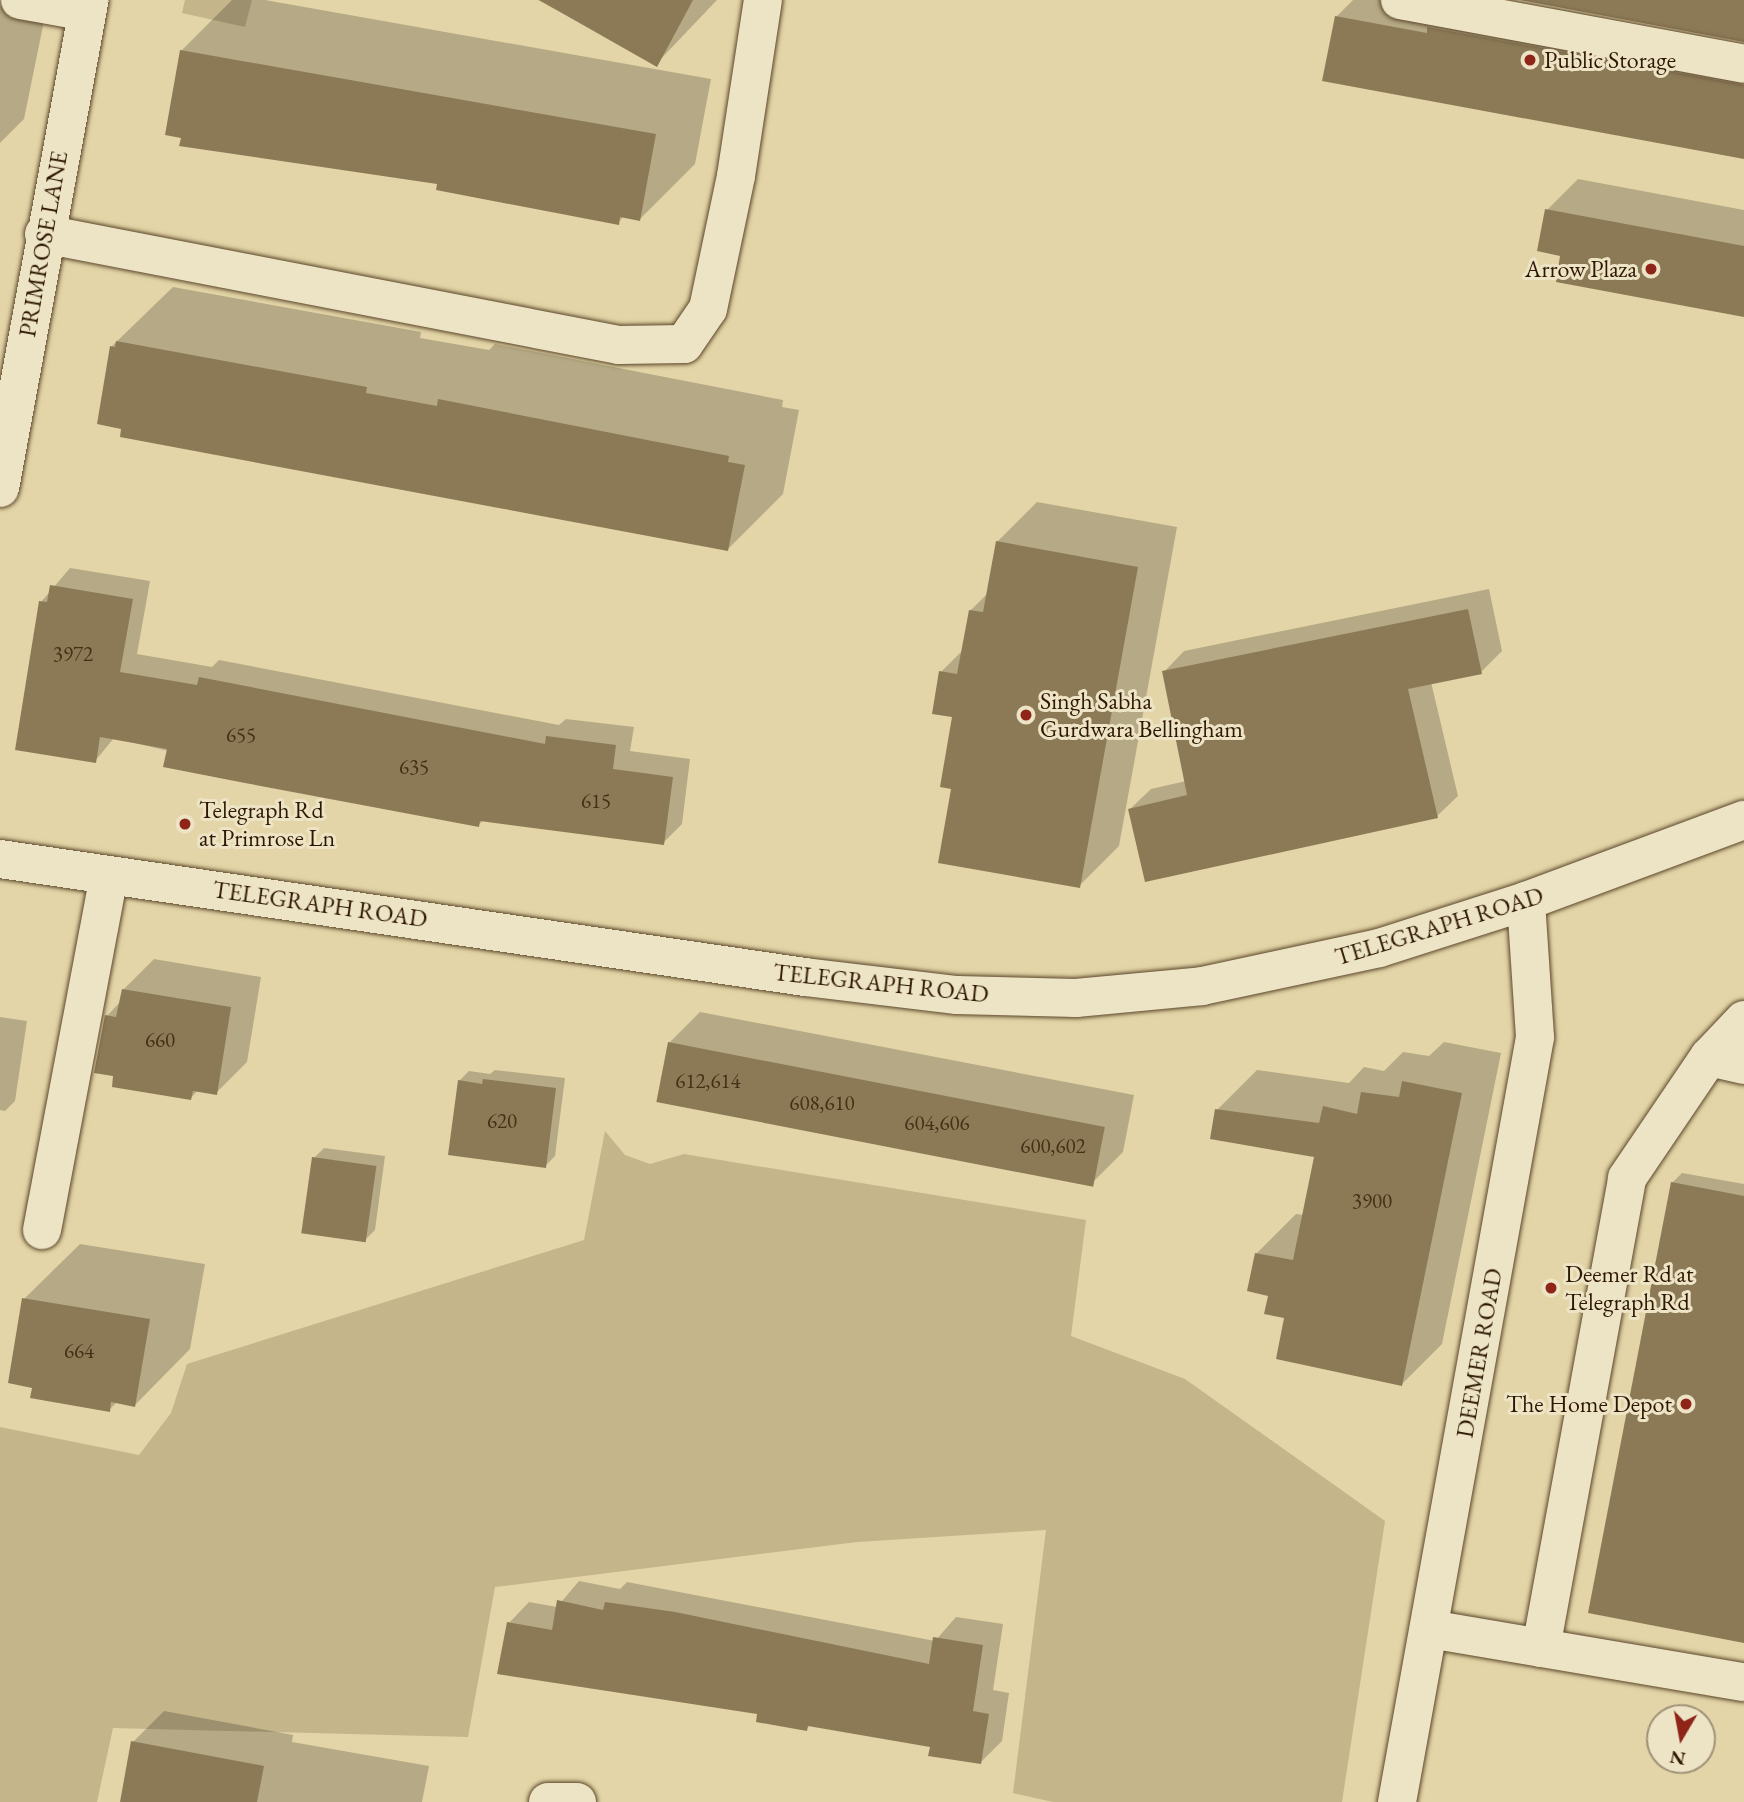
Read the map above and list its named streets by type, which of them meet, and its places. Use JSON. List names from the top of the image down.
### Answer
{
  "streets": {
    "street": ["PRIMROSE LANE", "TELEGRAPH ROAD", "DEEMER ROAD"]
  },
  "crossings": [
    ["TELEGRAPH ROAD", "DEEMER ROAD"]
  ],
  "places": [
    "Public Storage",
    "Arrow Plaza",
    "Singh Sabha Gurdwara Bellingham",
    "Telegraph Rd at Primrose Ln",
    "Deemer Rd at Telegraph Rd",
    "The Home Depot"
  ],
  "house_numbers": [
    "3972",
    "655",
    "635",
    "615",
    "660",
    "612,614",
    "608,610",
    "620",
    "604,606",
    "600,602",
    "3900",
    "664"
  ],
  "north": "bottom"
}
